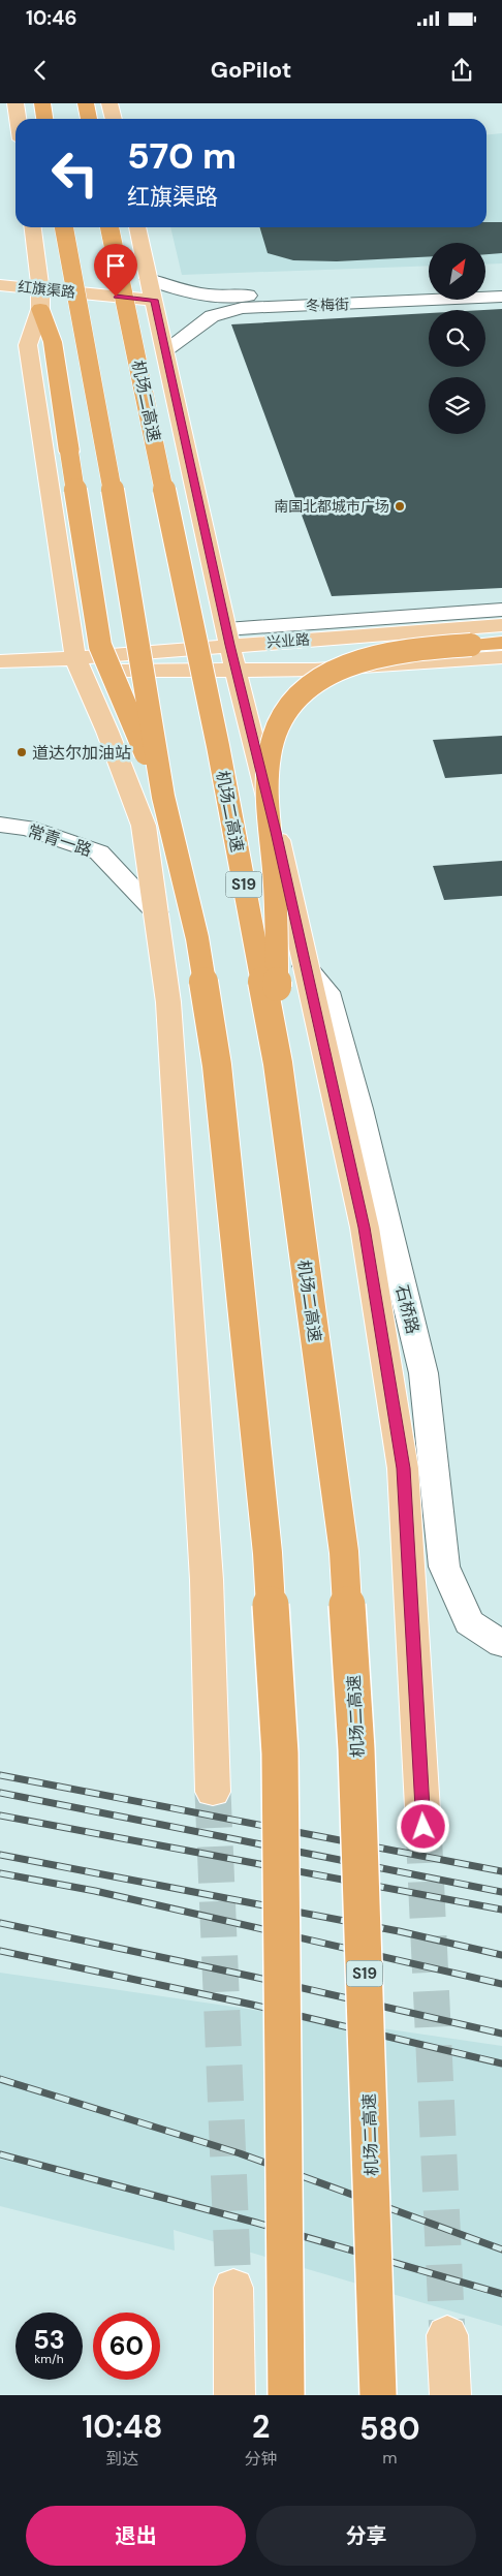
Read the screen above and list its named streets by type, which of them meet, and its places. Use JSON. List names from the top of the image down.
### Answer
{
  "streets": {
    "highway": ["机场二高速", "S19"],
    "main road": ["红旗渠路", "兴业路"],
    "street": ["冬梅街", "常青一路", "石桥路"]
  },
  "places": ["南国北都城市广场", "道达尔加油站"],
  "north": "top right",
  "page": {
    "status": "10:46",
    "header": "GoPilot",
    "turn": ["570 m", "红旗渠路"],
    "speed": "53 km/h",
    "limit": "60",
    "eta": [
      "10:48",
      "到达",
      "2",
      "分钟",
      "580",
      "m"
    ],
    "buttons": ["退出", "分享"]
  }
}
